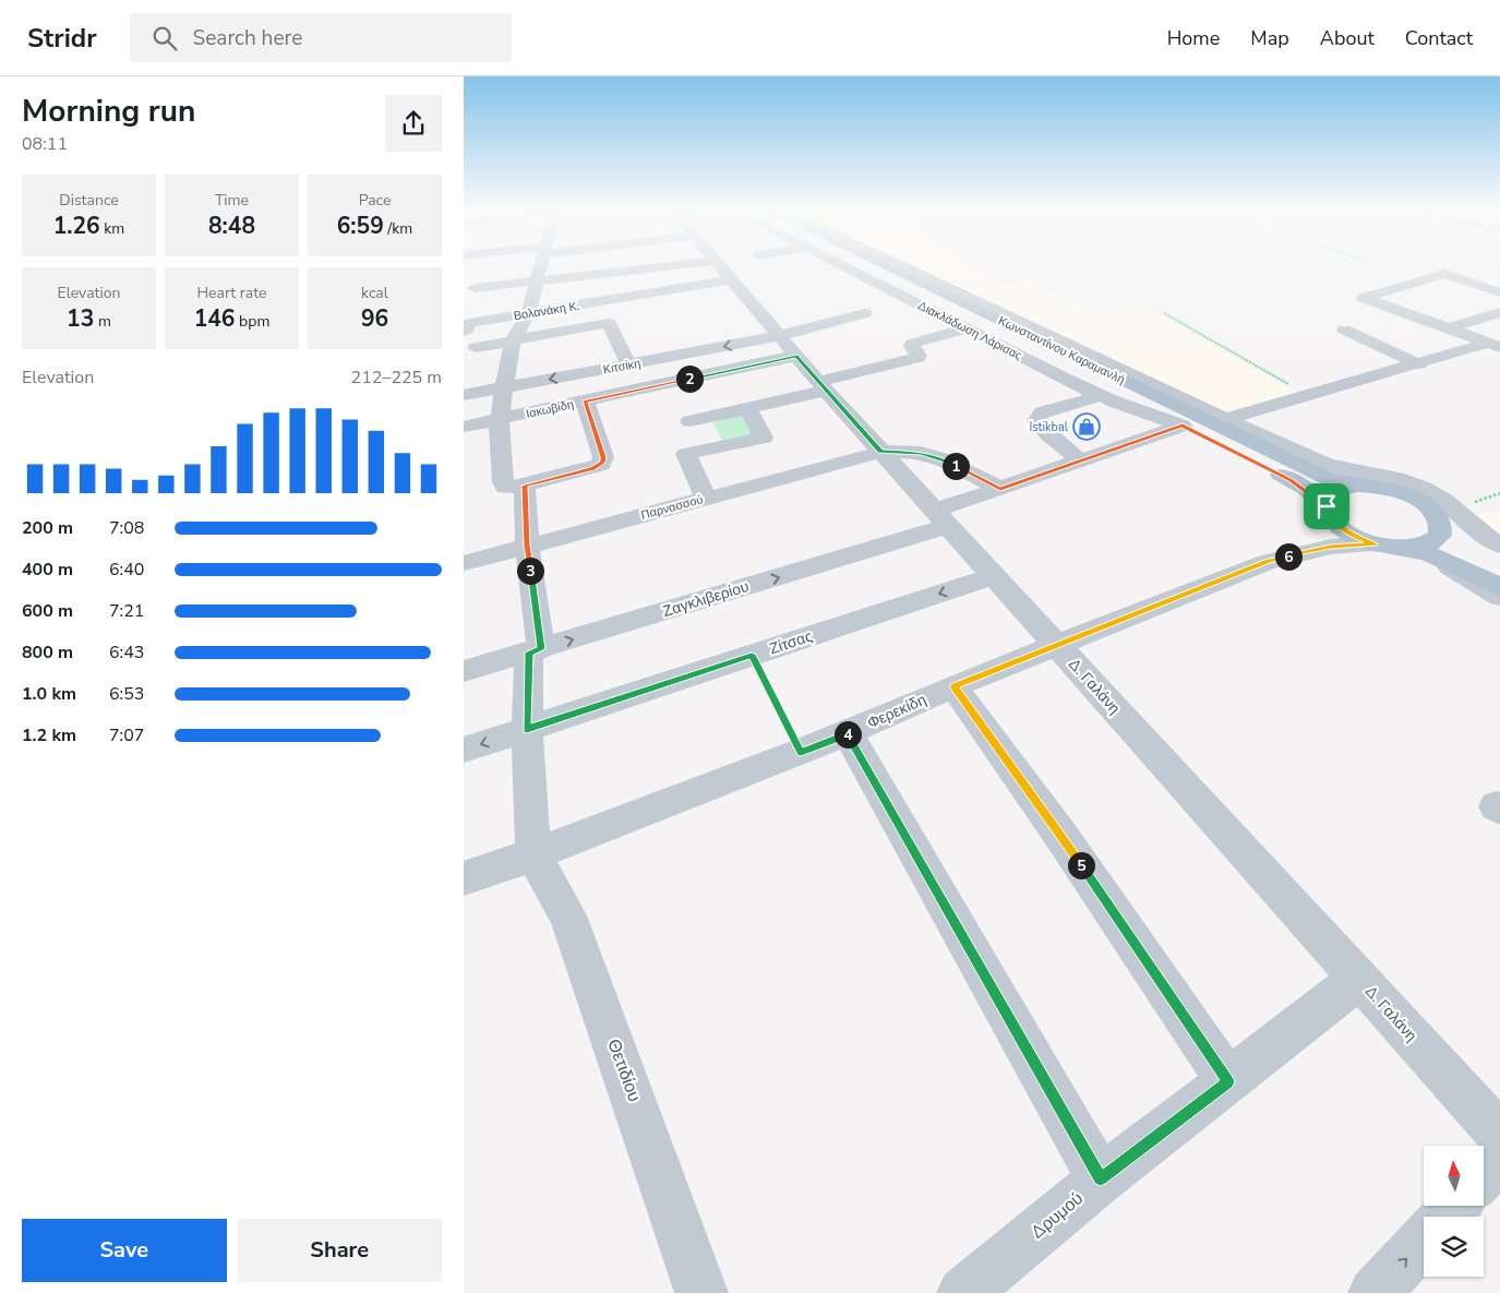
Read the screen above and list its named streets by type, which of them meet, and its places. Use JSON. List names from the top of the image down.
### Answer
{
  "streets": {
    "main road": ["Κωνσταντίνου Καραμανλή"],
    "street": [
      "Βολανάκη Κ.",
      "Διακλάδωση Λάρισας",
      "Κιτσίκη",
      "Ιακωβίδη",
      "Παρνασσού",
      "Ζαγκλιβερίου",
      "Ζίτσας",
      "Δ. Γαλάνη",
      "Φερεκίδη",
      "Θετιδίου",
      "Δρυμού"
    ]
  },
  "crossings": [
    ["Βολανάκη Κ.", "Δ. Γαλάνη"],
    ["Διακλάδωση Λάρισας", "Κωνσταντίνου Καραμανλή"],
    ["Διακλάδωση Λάρισας", "Ζαγκλιβερίου"],
    ["Κωνσταντίνου Καραμανλή", "Ζαγκλιβερίου"],
    ["Κωνσταντίνου Καραμανλή", "Φερεκίδη"],
    ["Κιτσίκη", "Δ. Γαλάνη"],
    ["Ιακωβίδη", "Δ. Γαλάνη"],
    ["Παρνασσού", "Ζαγκλιβερίου"],
    ["Παρνασσού", "Δ. Γαλάνη"],
    ["Ζαγκλιβερίου", "Δ. Γαλάνη"],
    ["Ζίτσας", "Δ. Γαλάνη"],
    ["Δ. Γαλάνη", "Φερεκίδη"],
    ["Δ. Γαλάνη", "Δρυμού"],
    ["Φερεκίδη", "Θετιδίου"]
  ],
  "places": {
    "shop": ["Istikbal"]
  },
  "north": "top",
  "page": {
    "header": "Stridr",
    "search": "Search here",
    "nav": [
      "Home",
      "Map",
      "About",
      "Contact"
    ],
    "heading": ["Morning run", "08:11"],
    "stats": [
      ["Distance", "1.26 km"],
      ["Time", "8:48"],
      ["Pace", "6:59 /km"],
      ["Elevation", "13 m"],
      ["Heart rate", "146 bpm"],
      ["kcal", "96"]
    ],
    "chart": ["Elevation", "212–225 m"],
    "pins": [
      "2",
      "1",
      "6",
      "3",
      "4",
      "5"
    ],
    "list": [
      {
        "name": "200 m",
        "note": "7:08"
      },
      {
        "name": "400 m",
        "note": "6:40"
      },
      {
        "name": "600 m",
        "note": "7:21"
      },
      {
        "name": "800 m",
        "note": "6:43"
      },
      {
        "name": "1.0 km",
        "note": "6:53"
      },
      {
        "name": "1.2 km",
        "note": "7:07"
      }
    ],
    "buttons": ["Save", "Share"]
  }
}
